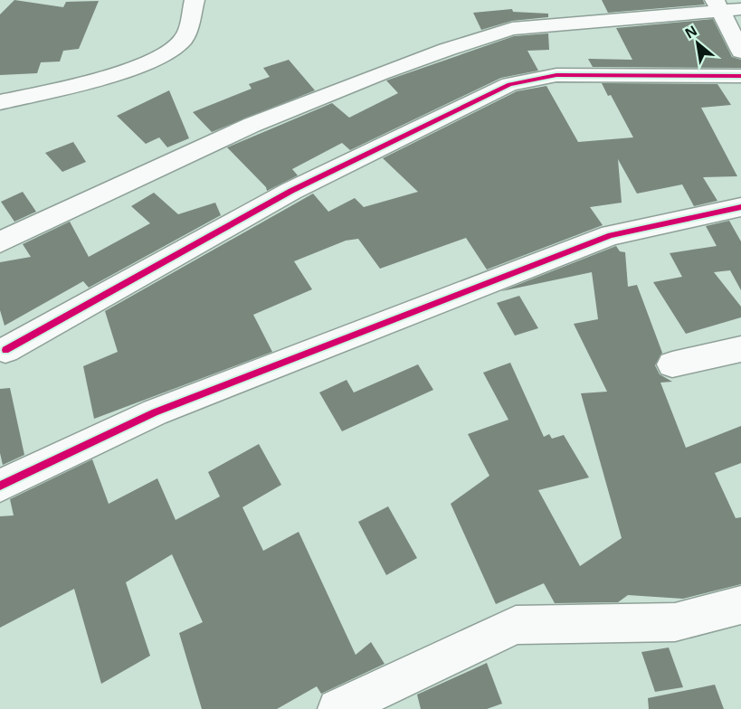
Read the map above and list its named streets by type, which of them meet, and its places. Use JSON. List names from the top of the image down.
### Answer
{
  "north": "top left"
}
